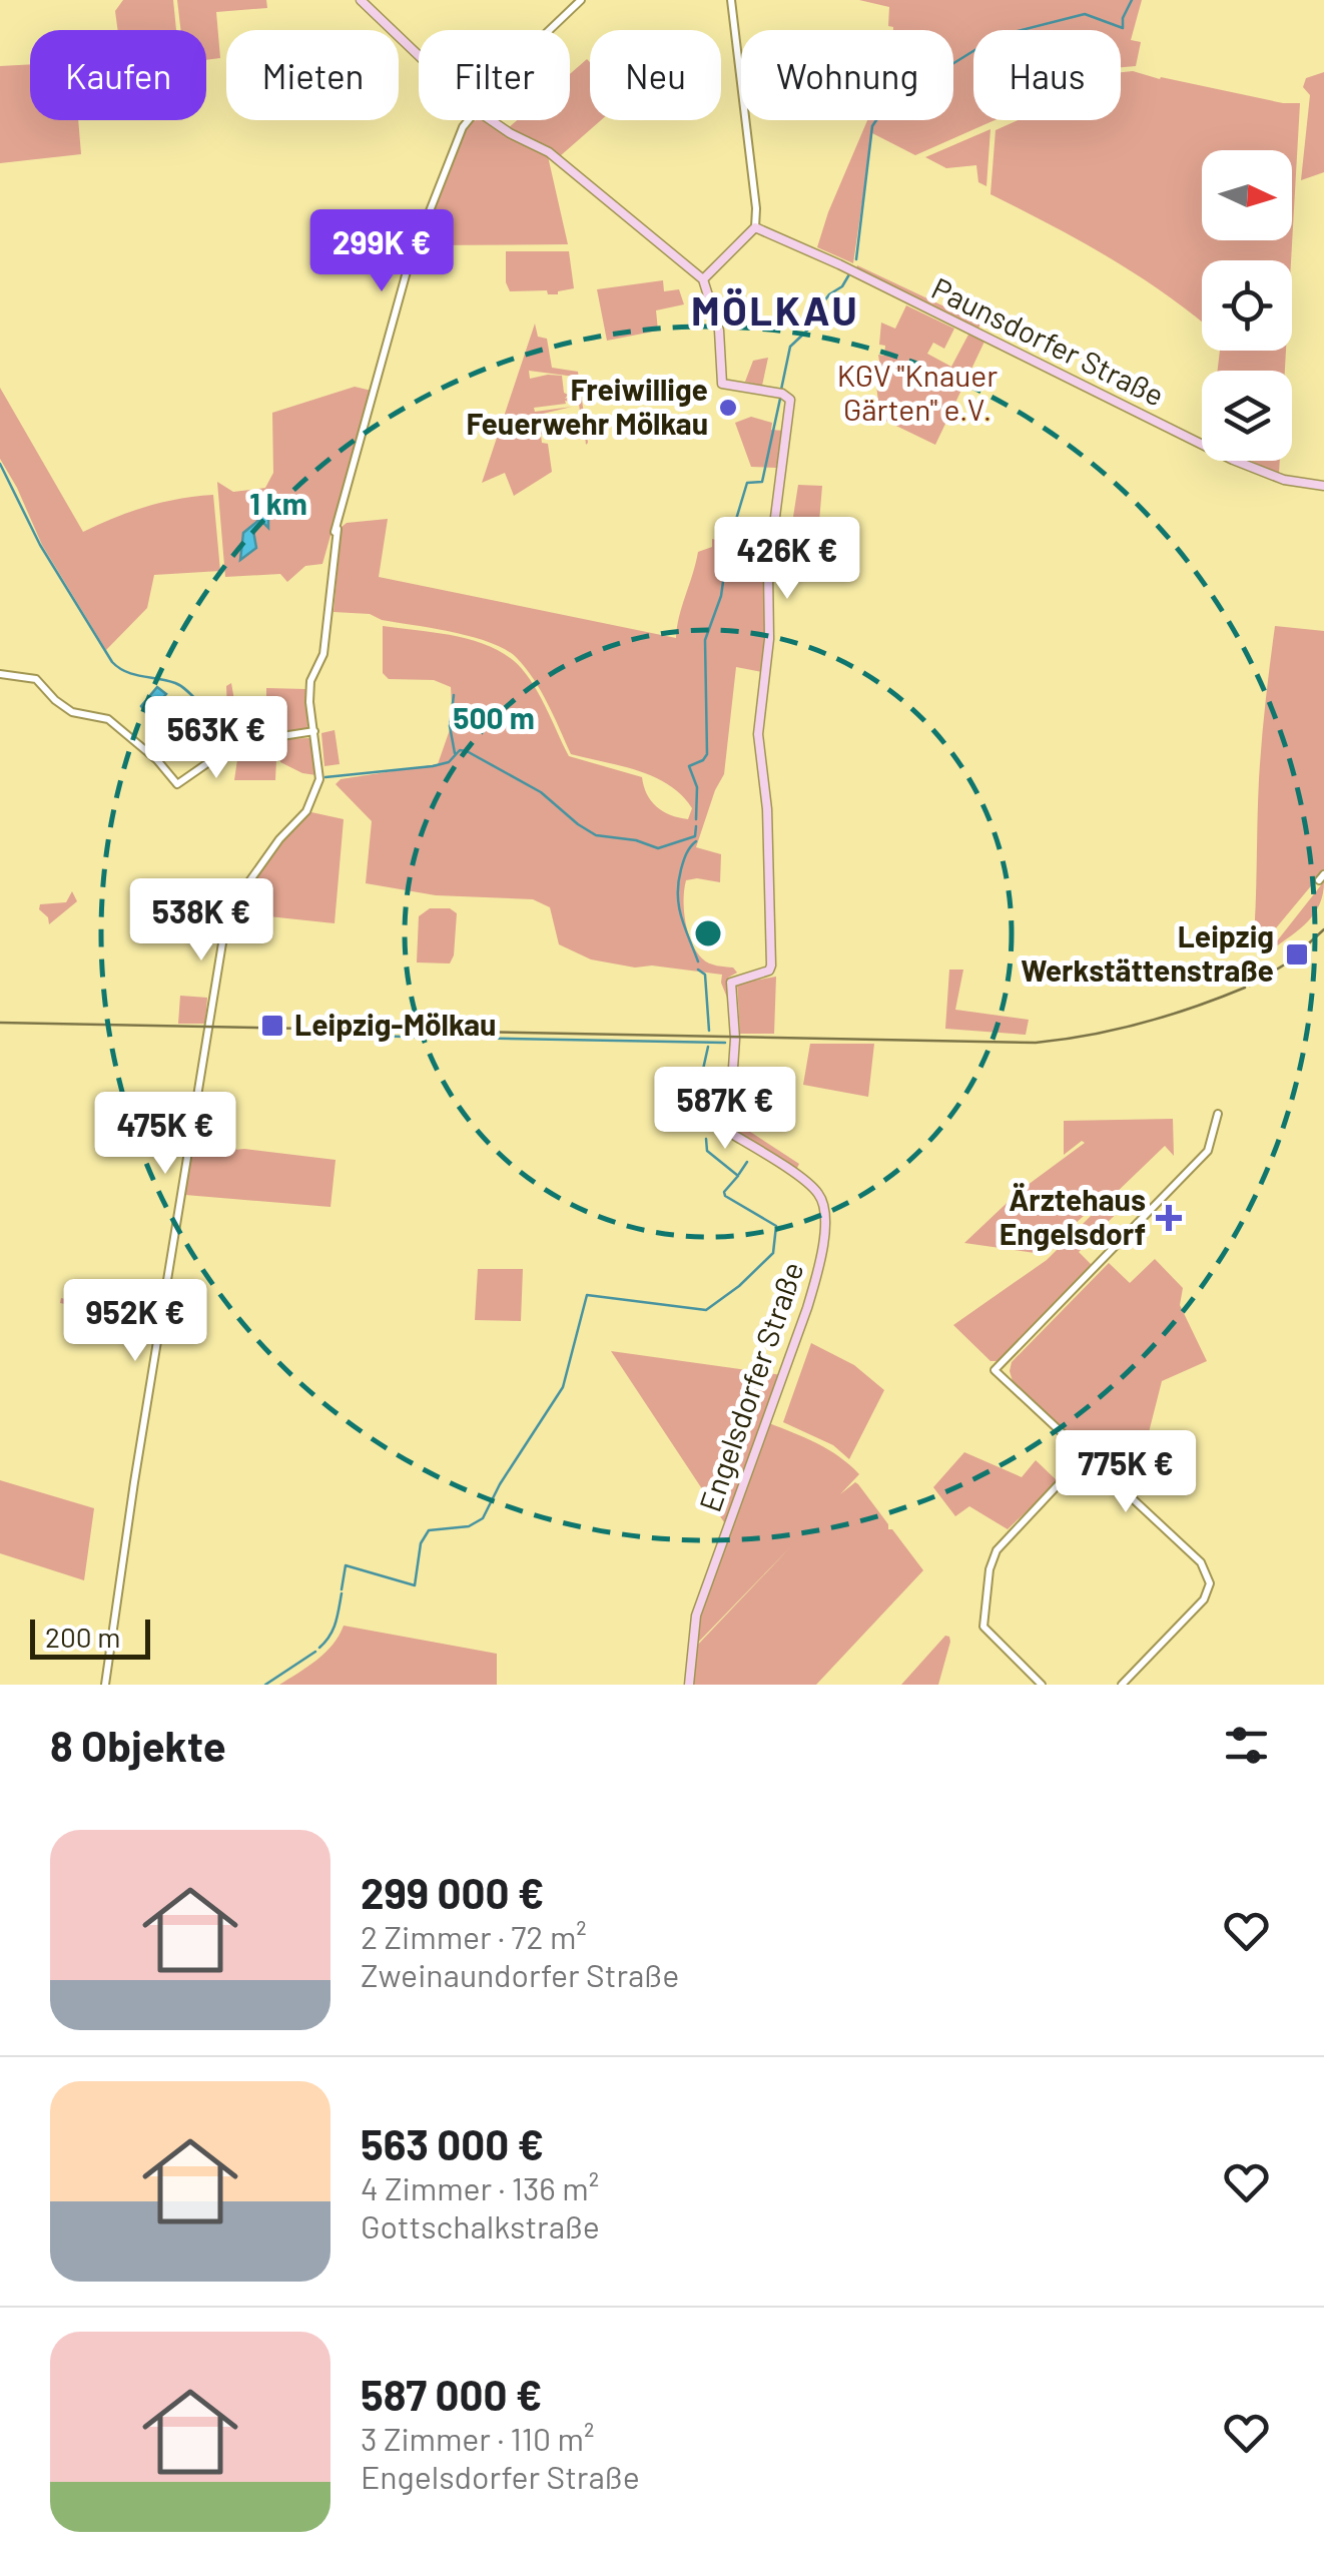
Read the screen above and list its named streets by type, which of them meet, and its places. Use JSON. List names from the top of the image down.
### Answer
{
  "streets": {
    "main road": ["Paunsdorfer Straße", "Engelsdorfer Straße"]
  },
  "districts": ["MÖLKAU"],
  "parks": ["KGV \"Knauer Gärten\" e.V."],
  "places": {
    "other": ["Freiwillige Feuerwehr Mölkau"],
    "transit": ["Leipzig Werkstättenstraße", "Leipzig-Mölkau"],
    "health": ["Ärztehaus Engelsdorf"]
  },
  "scale_bar": "200 m",
  "north": "right",
  "page": {
    "chip": [
      "Kaufen",
      "Mieten",
      "Filter",
      "Neu",
      "Wohnung",
      "Haus"
    ],
    "price": [
      "299K €",
      "426K €",
      "563K €",
      "538K €",
      "587K €",
      "475K €",
      "952K €",
      "775K €"
    ],
    "scale": "200 m",
    "heading": "8 Objekte",
    "list": [
      {
        "name": "299 000 €",
        "note": "2 Zimmer · 72 m² · Zweinaundorfer Straße"
      },
      {
        "name": "563 000 €",
        "note": "4 Zimmer · 136 m² · Gottschalkstraße"
      },
      {
        "name": "587 000 €",
        "note": "3 Zimmer · 110 m² · Engelsdorfer Straße"
      }
    ]
  },
  "rings": ["1 km", "500 m"]
}
